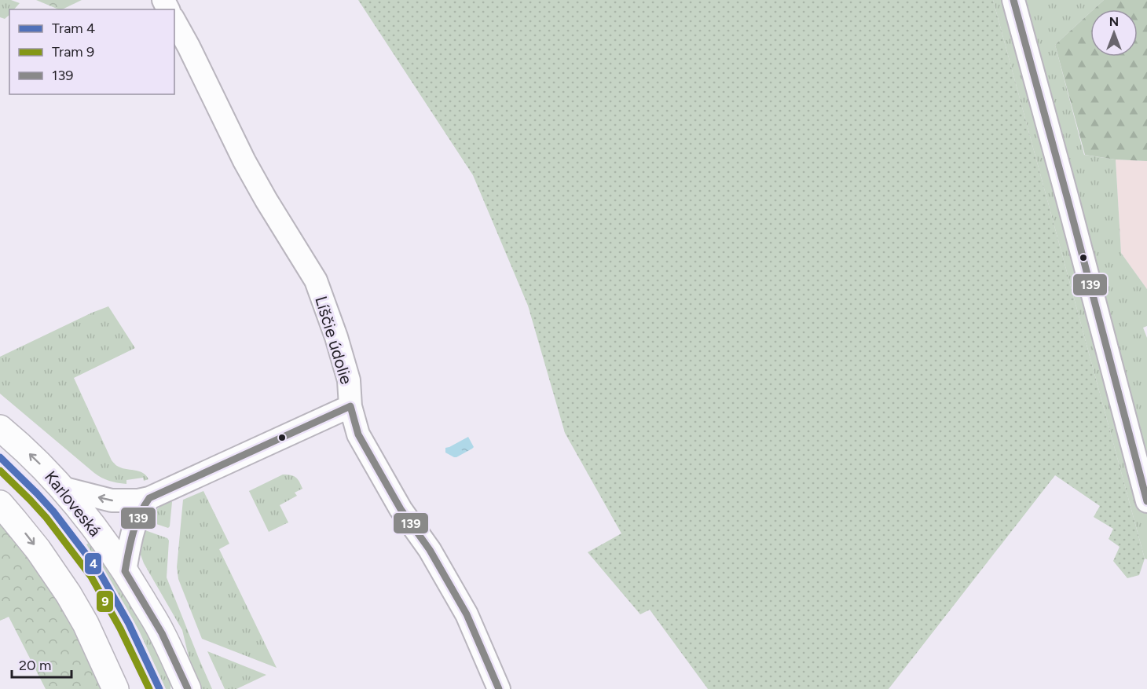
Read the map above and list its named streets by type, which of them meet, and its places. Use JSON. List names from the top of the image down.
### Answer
{
  "streets": {
    "main road": ["Karloveská"],
    "street": ["Líščie údolie"]
  },
  "lines": ["transit line 139", "tram line 4", "tram line 9"],
  "legend": ["Tram 4", "Tram 9", "139"],
  "scale_bar": "20 m",
  "north": "top"
}
